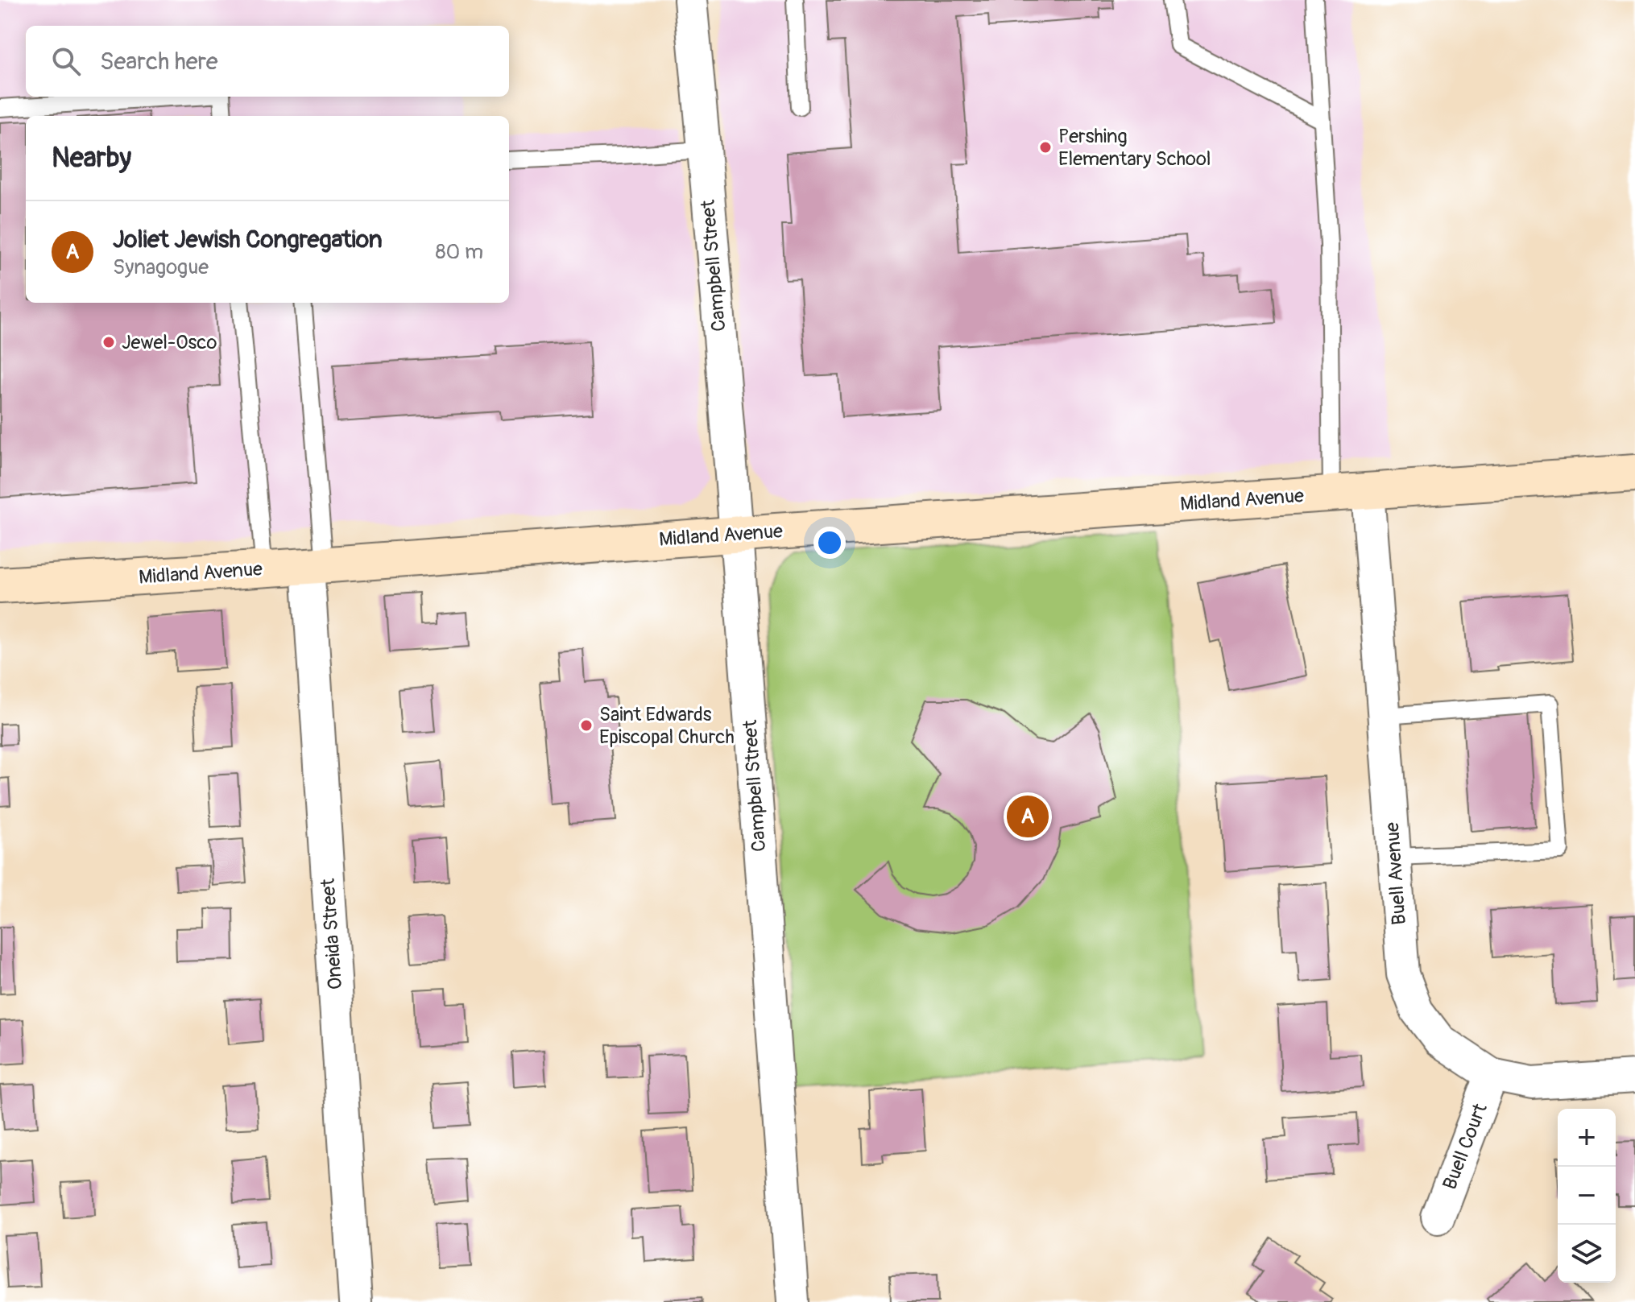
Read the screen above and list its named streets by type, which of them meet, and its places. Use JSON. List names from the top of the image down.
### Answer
{
  "streets": {
    "main road": ["Midland Avenue"],
    "street": [
      "Campbell Street",
      "Buell Avenue",
      "Oneida Street",
      "Buell Court"
    ]
  },
  "crossings": [
    ["Campbell Street", "Midland Avenue"],
    ["Midland Avenue", "Buell Avenue"],
    ["Midland Avenue", "Oneida Street"],
    ["Buell Avenue", "Buell Court"]
  ],
  "places": ["Pershing Elementary School", "Jewel-Osco", "Saint Edwards Episcopal Church"],
  "page": {
    "search": "Search here",
    "heading": "Nearby",
    "list": [
      {
        "mark": "A",
        "name": "Joliet Jewish Congregation",
        "note": "Synagogue",
        "value": "80 m"
      }
    ],
    "pins": "A",
    "map_buttons": ["+", "−"]
  }
}
